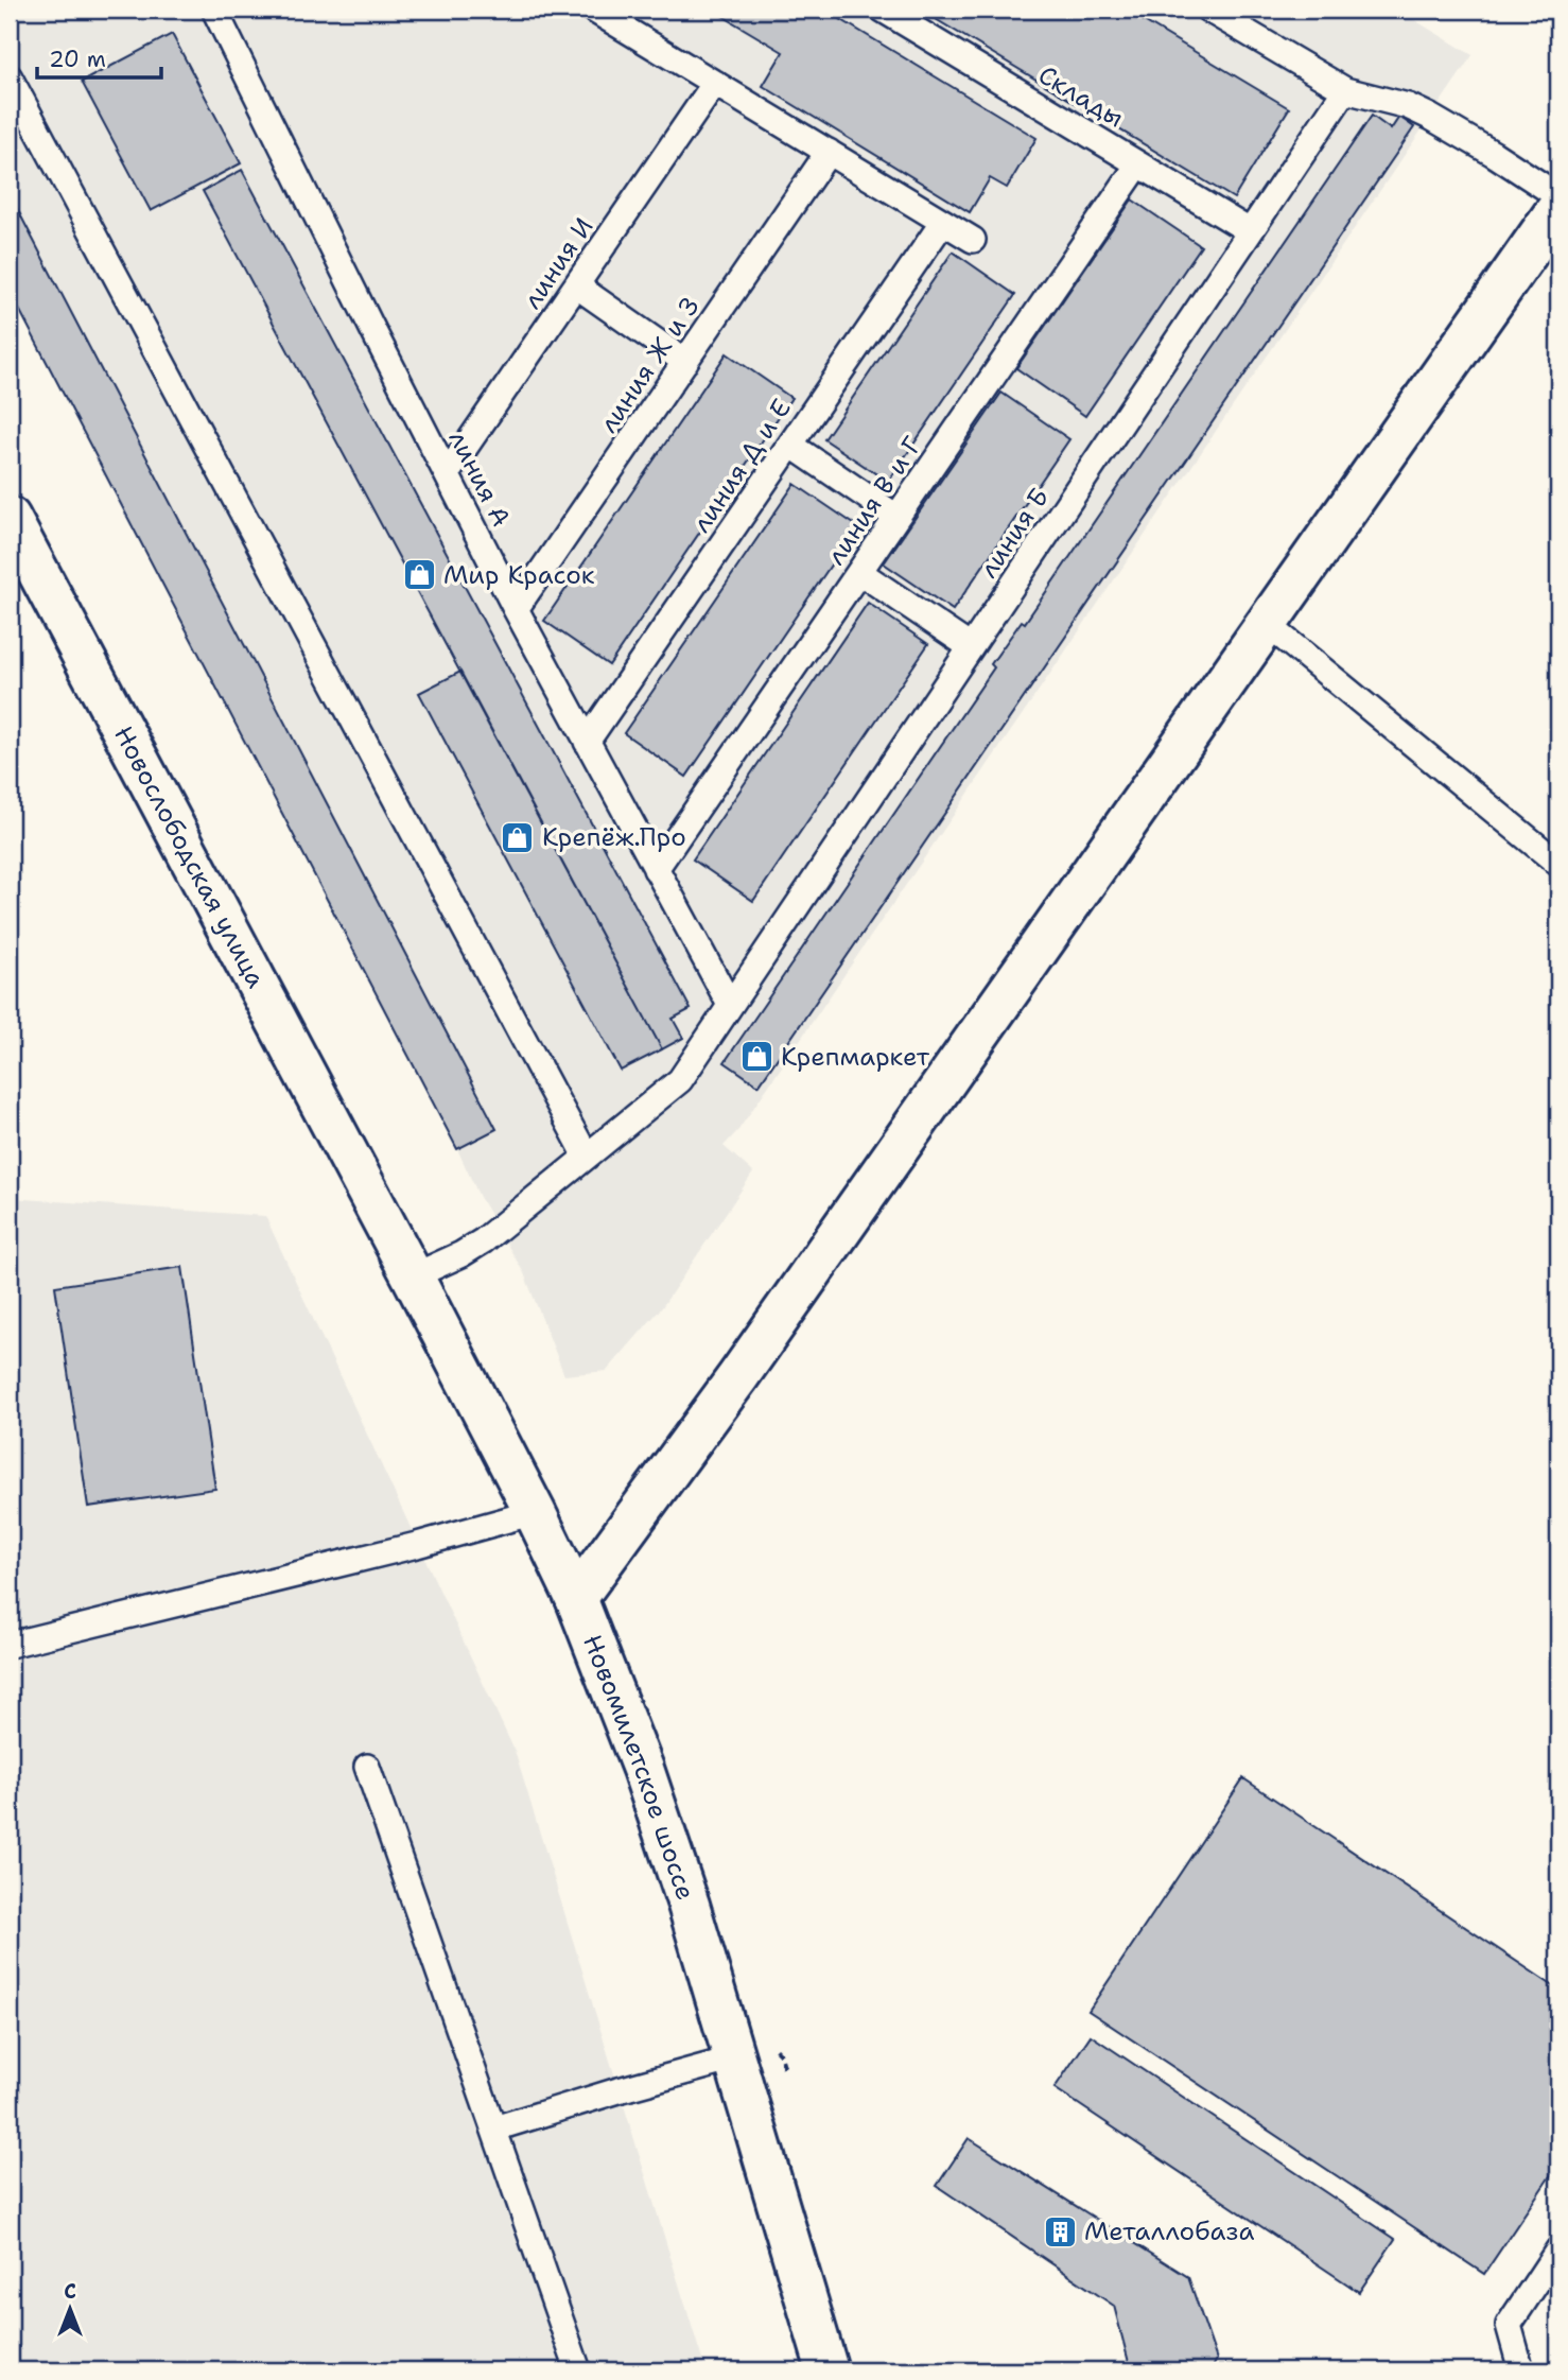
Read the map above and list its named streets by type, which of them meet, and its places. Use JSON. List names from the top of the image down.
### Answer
{
  "streets": {
    "main road": ["Новослободская улица", "Новомилетское шоссе"],
    "lane": [
      "Склады",
      "линия И",
      "линия Ж и З",
      "линия Д и Е",
      "линия А",
      "линия В и Г",
      "линия Б"
    ]
  },
  "crossings": [
    ["Склады", "линия В и Г"],
    ["Склады", "линия Б"],
    ["линия И", "линия А"],
    ["линия Ж и З", "линия А"],
    ["линия Д и Е", "линия А"],
    ["линия А", "линия В и Г"],
    ["линия А", "линия Б"],
    ["линия Б", "Новомилетское шоссе"],
    ["Новослободская улица", "Новомилетское шоссе"]
  ],
  "places": {
    "shop": ["Мир Красок", "Крепёж.Про", "Крепмаркет"],
    "building": ["Металлобаза"]
  },
  "scale_bar": "20 m",
  "north": "top"
}
